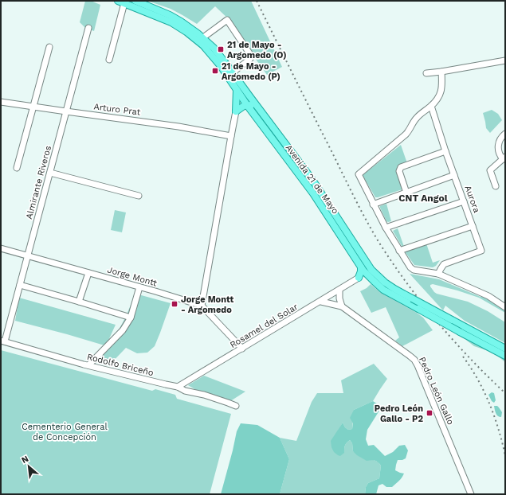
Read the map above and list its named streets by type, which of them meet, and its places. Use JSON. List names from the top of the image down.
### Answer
{
  "streets": {
    "main road": ["Avenida 21 de Mayo"],
    "street": [
      "Arturo Prat",
      "Almirante Riveros",
      "Aurora",
      "Jorge Montt",
      "Rosamel del Solar",
      "Rodolfo Briceño",
      "Pedro León Gallo"
    ]
  },
  "crossings": [
    ["Arturo Prat", "Almirante Riveros"],
    ["Almirante Riveros", "Jorge Montt"],
    ["Almirante Riveros", "Rodolfo Briceño"],
    ["Jorge Montt", "Rosamel del Solar"],
    ["Rosamel del Solar", "Rodolfo Briceño"],
    ["Rosamel del Solar", "Pedro León Gallo"]
  ],
  "districts": ["CNT Angol"],
  "parks": ["Cementerio General de Concepción"],
  "places": {
    "transit": [
      "21 de Mayo - Argomedo (O)",
      "21 de Mayo - Argomedo (P)",
      "Jorge Montt - Argomedo",
      "Pedro León Gallo - P2"
    ]
  },
  "north": "top left"
}
